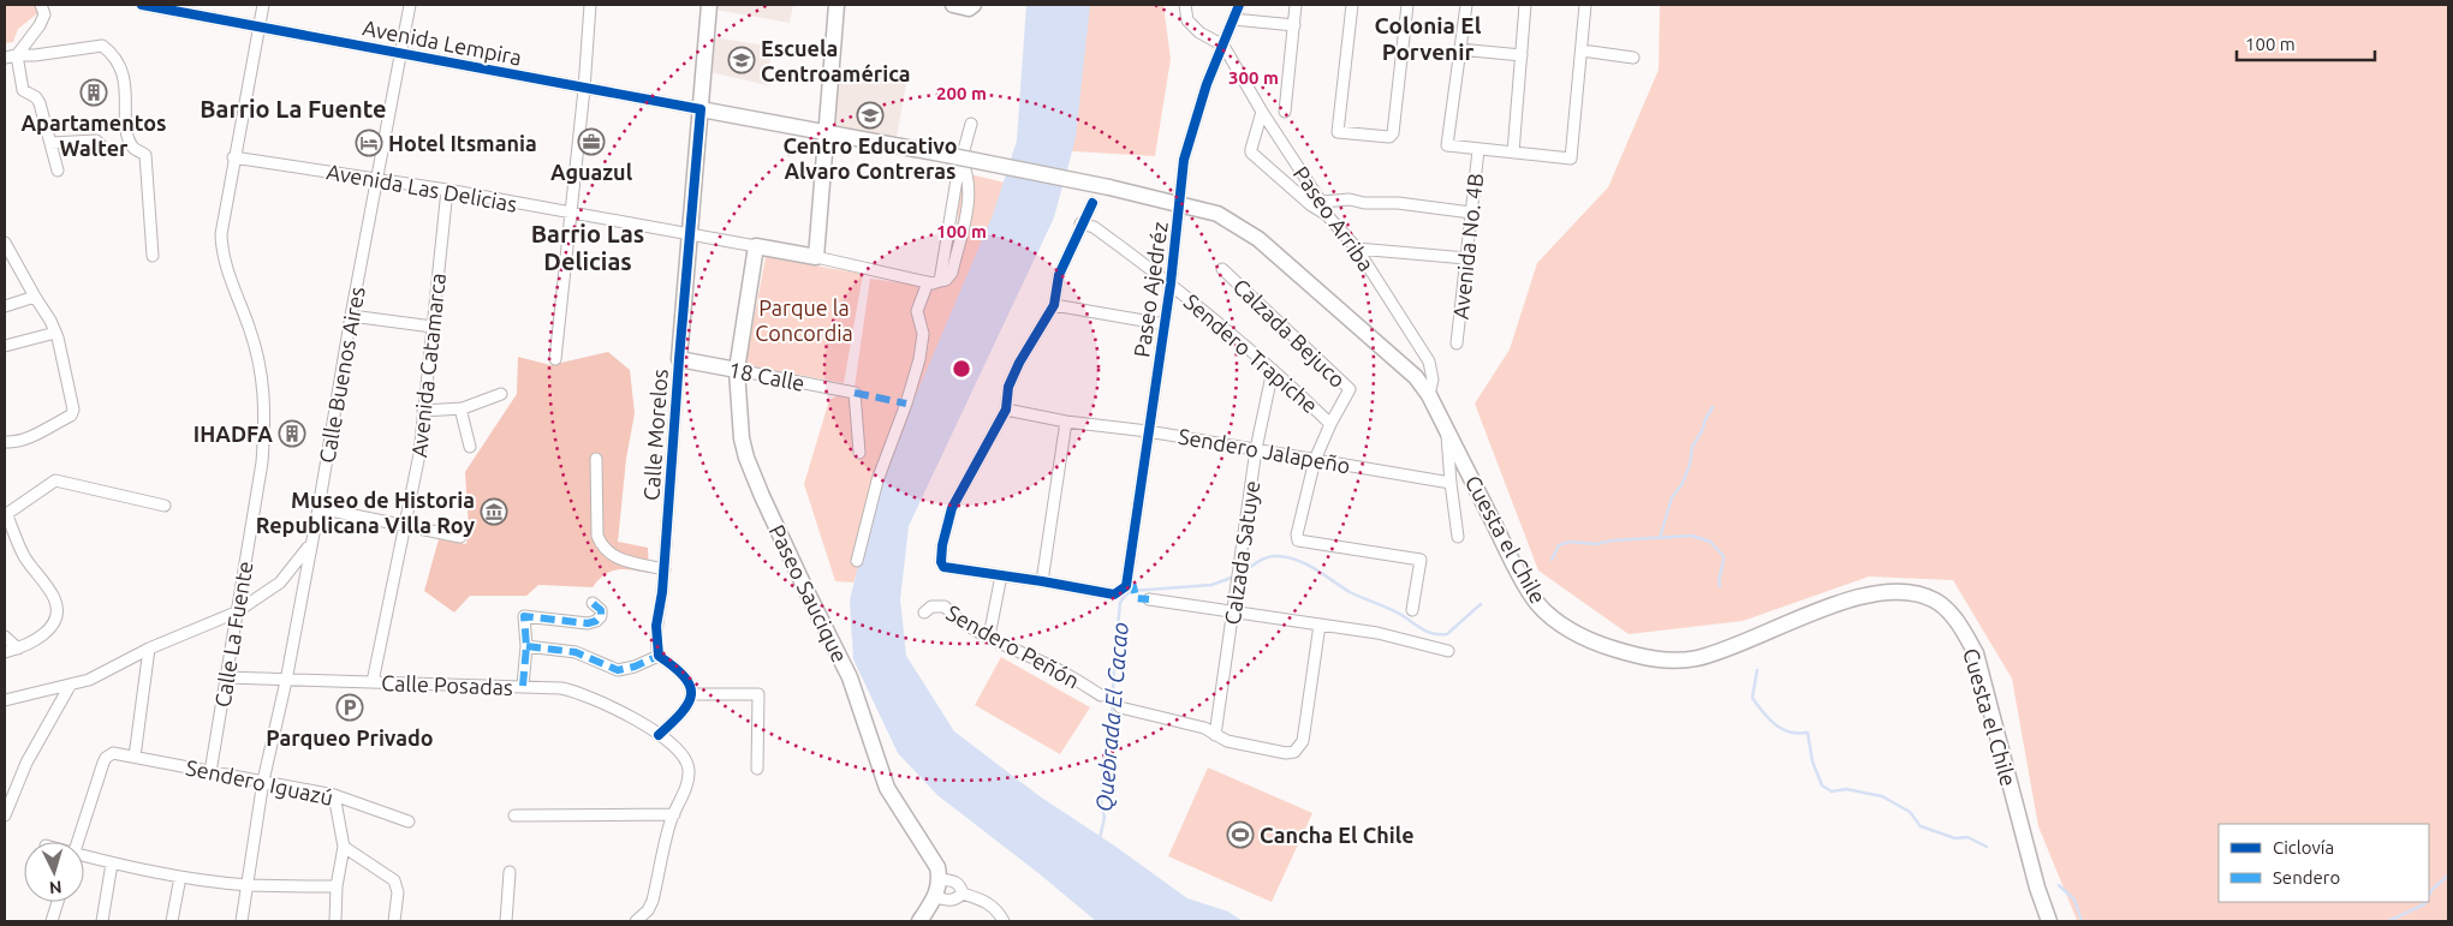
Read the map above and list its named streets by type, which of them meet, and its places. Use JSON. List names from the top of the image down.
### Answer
{
  "streets": {
    "main road": [
      "Avenida Lempira",
      "Avenida Las Delicias",
      "18 Calle",
      "Calle Morelos",
      "Cuesta el Chile",
      "Paseo Saucique"
    ],
    "street": [
      "Paseo Arriba",
      "Avenida No. 4B",
      "Paseo Ajedréz",
      "Calzada Bejuco",
      "Sendero Trapiche",
      "Avenida Catamarca",
      "Calle Buenos Aires",
      "Sendero Jalapeño",
      "Calzada Satuye",
      "Calle La Fuente",
      "Sendero Peñón",
      "Calle Posadas",
      "Sendero Iguazú"
    ]
  },
  "crossings": [
    ["Avenida Lempira", "Calle Buenos Aires"],
    ["Avenida Lempira", "Calle Morelos"],
    ["Avenida Lempira", "Cuesta el Chile"],
    ["Avenida Lempira", "Calle La Fuente"],
    ["Avenida Las Delicias", "Avenida Catamarca"],
    ["Avenida Las Delicias", "Calle Buenos Aires"],
    ["Avenida Las Delicias", "Calle Morelos"],
    ["Avenida Las Delicias", "Paseo Saucique"],
    ["Avenida Las Delicias", "Calle La Fuente"],
    ["Paseo Arriba", "Paseo Ajedréz"],
    ["Paseo Arriba", "Cuesta el Chile"],
    ["Paseo Ajedréz", "Sendero Trapiche"],
    ["Paseo Ajedréz", "Sendero Jalapeño"],
    ["Paseo Ajedréz", "Cuesta el Chile"],
    ["Calzada Bejuco", "Sendero Trapiche"],
    ["Calzada Bejuco", "Sendero Jalapeño"],
    ["Sendero Trapiche", "Calzada Satuye"],
    ["Avenida Catamarca", "Calle Posadas"],
    ["Calle Buenos Aires", "Calle Posadas"],
    ["Calle Buenos Aires", "Sendero Iguazú"],
    ["18 Calle", "Calle Morelos"],
    ["18 Calle", "Paseo Saucique"],
    ["Sendero Jalapeño", "Calzada Satuye"],
    ["Calle La Fuente", "Calle Posadas"],
    ["Calle La Fuente", "Sendero Iguazú"]
  ],
  "districts": ["Colonia El Porvenir", "Barrio La Fuente", "Barrio Las Delicias"],
  "water": ["Quebrada El Cacao"],
  "parks": ["Parque la Concordia"],
  "places": {
    "school or university": ["Escuela Centroamérica", "Centro Educativo Alvaro Contreras"],
    "building": ["Apartamentos Walter", "IHADFA"],
    "office": ["Aguazul"],
    "hotel": ["Hotel Itsmania"],
    "museum": ["Museo de Historia Republicana Villa Roy"],
    "parking": ["Parqueo Privado"],
    "sports": ["Cancha El Chile"]
  },
  "legend": ["Ciclovía", "Sendero"],
  "scale_bar": "100 m",
  "north": "bottom",
  "rings": ["300 m", "200 m", "100 m"]
}
